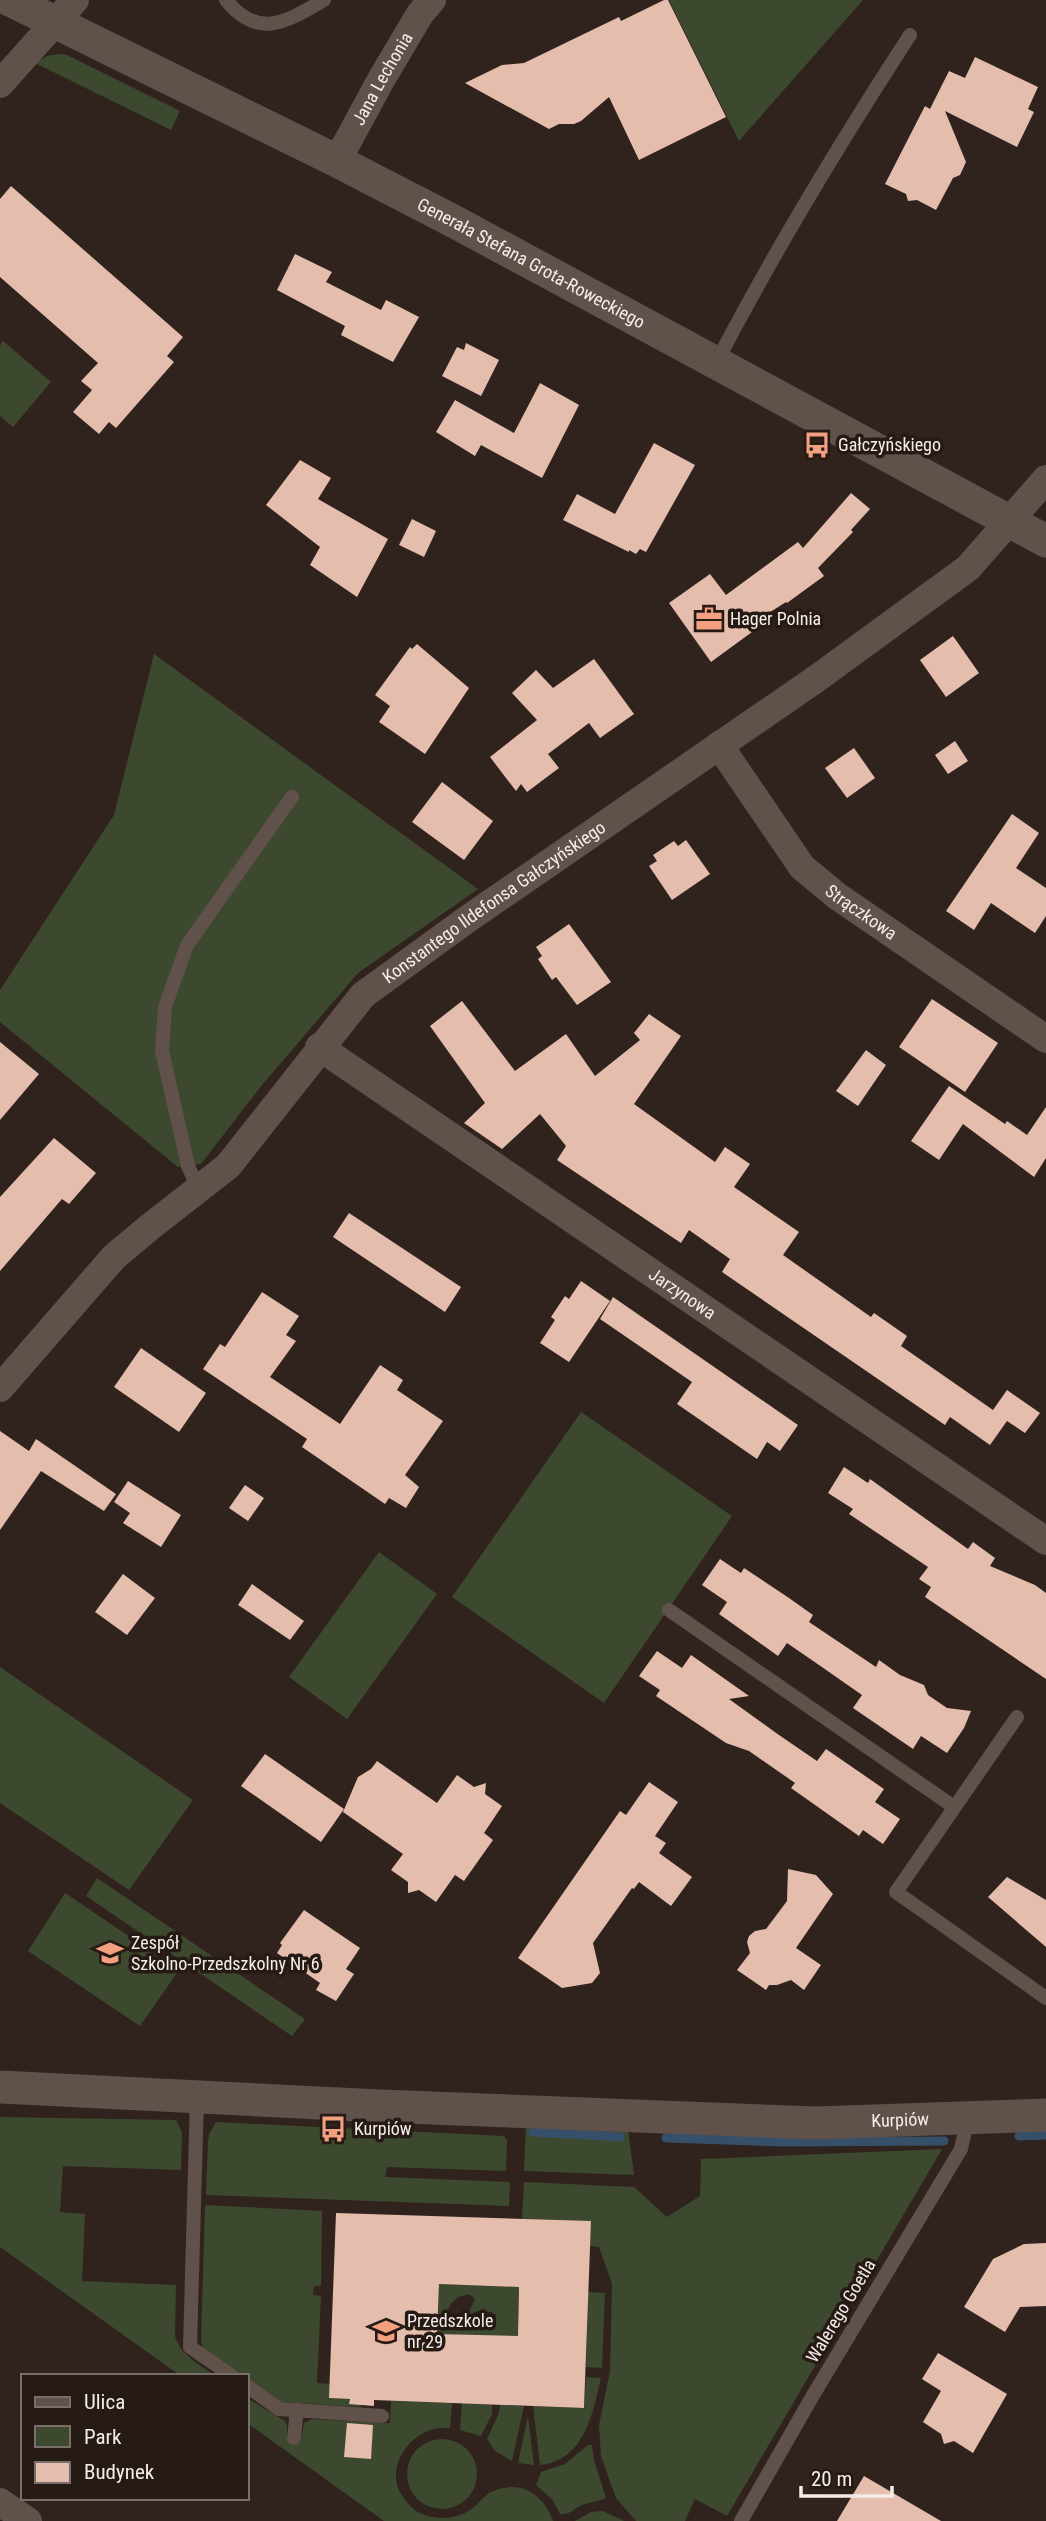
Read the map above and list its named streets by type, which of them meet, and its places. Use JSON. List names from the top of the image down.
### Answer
{
  "streets": {
    "street": [
      "Jana Lechonia",
      "Generała Stefana Grota-Roweckiego",
      "Konstantego Ildefonsa Gałczyńskiego",
      "Strączkowa",
      "Jarzynowa",
      "Kurpiów"
    ],
    "lane": ["Walerego Goetla"]
  },
  "crossings": [
    ["Jana Lechonia", "Generała Stefana Grota-Roweckiego"],
    ["Generała Stefana Grota-Roweckiego", "Konstantego Ildefonsa Gałczyńskiego"],
    ["Konstantego Ildefonsa Gałczyńskiego", "Strączkowa"],
    ["Konstantego Ildefonsa Gałczyńskiego", "Jarzynowa"],
    ["Kurpiów", "Walerego Goetla"]
  ],
  "places": {
    "bus stop": ["Gałczyńskiego", "Kurpiów"],
    "office": ["Hager Polnia"],
    "school or university": ["Zespół Szkolno-Przedszkolny Nr 6", "Przedszkole nr 29"]
  },
  "legend": ["Ulica", "Park", "Budynek"],
  "scale_bar": "20 m"
}
